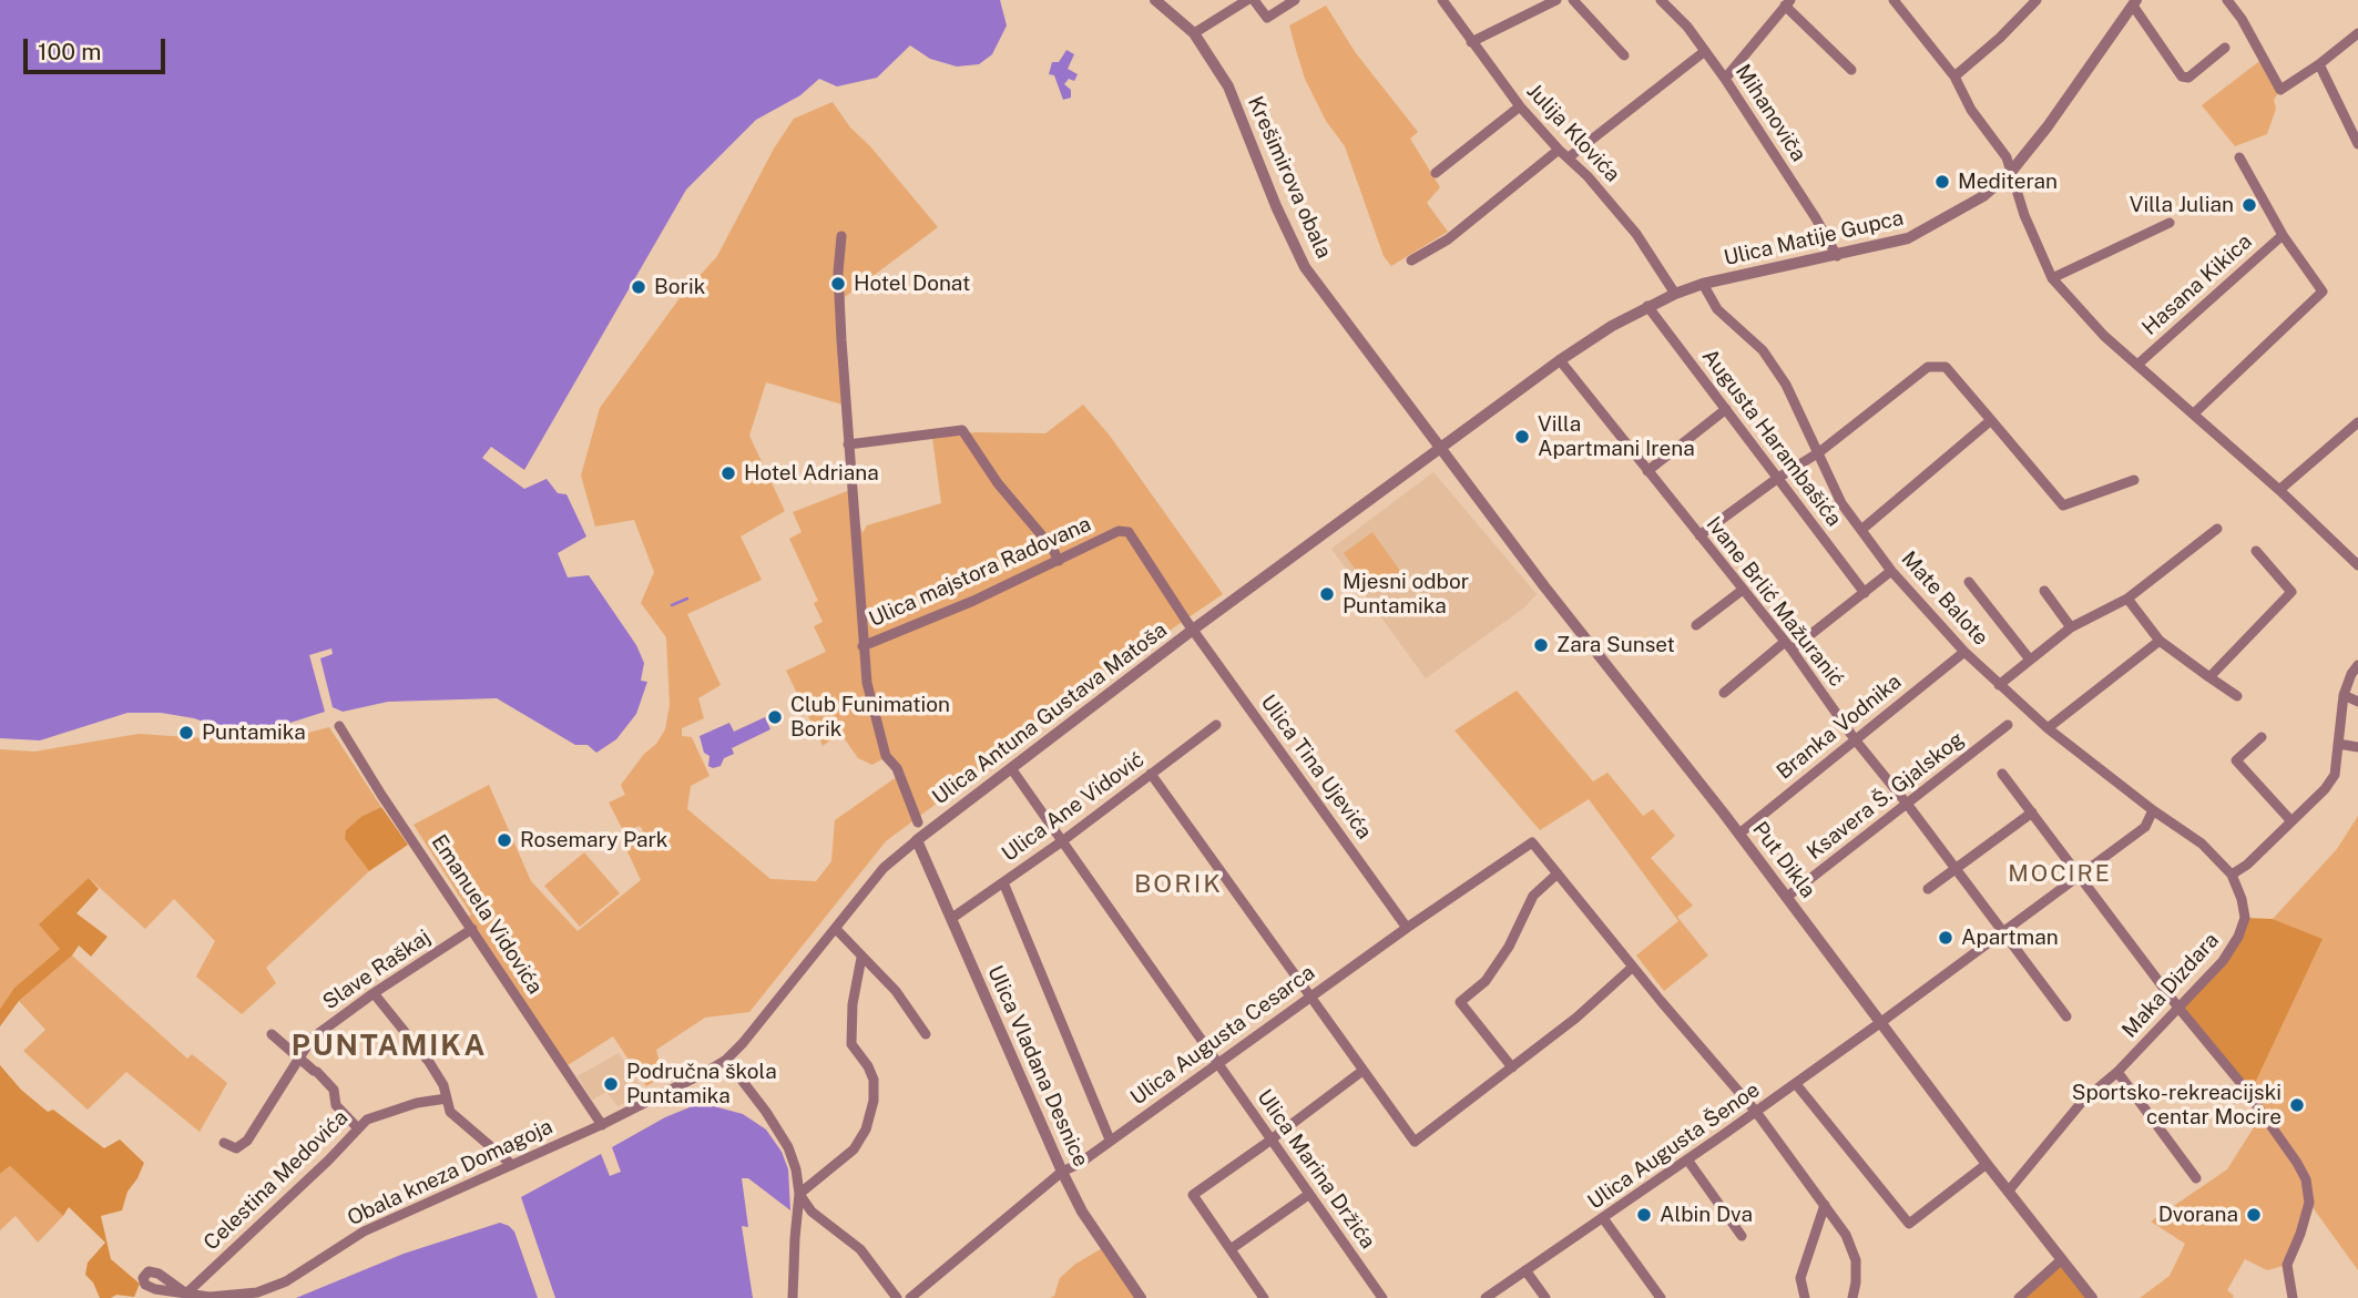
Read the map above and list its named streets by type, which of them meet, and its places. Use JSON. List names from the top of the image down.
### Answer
{
  "streets": {
    "street": [
      "Mihanoviča",
      "Julija Klovića",
      "Krešimirova obala",
      "Ulica Matije Gupca",
      "Hasana Kikica",
      "Augusta Harambašića",
      "Ulica majstora Radovana",
      "Mate Balote",
      "Ivane Brlić Mažuranić",
      "Ulica Antuna Gustava Matoša",
      "Branka Vodnika",
      "Ulica Tina Ujevića",
      "Ksavera Š. Gjalskog",
      "Ulica Ane Vidović",
      "Put Dikla",
      "Emanuela Vidovića",
      "Slave Raškaj",
      "Maka Dizdara",
      "Ulica Augusta Cesarca",
      "Ulica Vladana Desnice",
      "Ulica Augusta Šenoe",
      "Ulica Marina Držića",
      "Obala kneza Domagoja",
      "Celestina Medovića"
    ]
  },
  "crossings": [
    ["Mihanoviča", "Ulica Matije Gupca"],
    ["Julija Klovića", "Ulica Matije Gupca"],
    ["Krešimirova obala", "Ulica Matije Gupca"],
    ["Krešimirova obala", "Ulica Antuna Gustava Matoša"],
    ["Krešimirova obala", "Put Dikla"],
    ["Ulica Matije Gupca", "Augusta Harambašića"],
    ["Ulica Matije Gupca", "Mate Balote"],
    ["Ulica Matije Gupca", "Ivane Brlić Mažuranić"],
    ["Ulica Matije Gupca", "Ulica Antuna Gustava Matoša"],
    ["Ulica Matije Gupca", "Put Dikla"],
    ["Ulica majstora Radovana", "Ulica Antuna Gustava Matoša"],
    ["Ulica majstora Radovana", "Ulica Tina Ujevića"],
    ["Mate Balote", "Branka Vodnika"],
    ["Mate Balote", "Maka Dizdara"],
    ["Mate Balote", "Ulica Augusta Šenoe"],
    ["Ivane Brlić Mažuranić", "Branka Vodnika"],
    ["Ivane Brlić Mažuranić", "Ksavera Š. Gjalskog"],
    ["Ivane Brlić Mažuranić", "Ulica Augusta Šenoe"],
    ["Ulica Antuna Gustava Matoša", "Ulica Tina Ujevića"],
    ["Ulica Antuna Gustava Matoša", "Put Dikla"],
    ["Ulica Antuna Gustava Matoša", "Ulica Vladana Desnice"],
    ["Ulica Antuna Gustava Matoša", "Ulica Marina Držića"],
    ["Ulica Antuna Gustava Matoša", "Obala kneza Domagoja"],
    ["Branka Vodnika", "Put Dikla"],
    ["Ulica Tina Ujevića", "Ulica Augusta Cesarca"],
    ["Ksavera Š. Gjalskog", "Put Dikla"],
    ["Ulica Ane Vidović", "Ulica Vladana Desnice"],
    ["Ulica Ane Vidović", "Ulica Marina Držića"],
    ["Put Dikla", "Maka Dizdara"],
    ["Put Dikla", "Ulica Augusta Šenoe"],
    ["Emanuela Vidovića", "Slave Raškaj"],
    ["Emanuela Vidovića", "Obala kneza Domagoja"],
    ["Ulica Augusta Cesarca", "Ulica Vladana Desnice"],
    ["Ulica Augusta Cesarca", "Ulica Marina Držića"],
    ["Obala kneza Domagoja", "Celestina Medovića"]
  ],
  "districts": ["MOCIRE", "BORIK", "PUNTAMIKA"],
  "places": [
    "Mediteran",
    "Villa Julian",
    "Hotel Donat",
    "Borik",
    "Villa Apartmani Irena",
    "Hotel Adriana",
    "Mjesni odbor Puntamika",
    "Zara Sunset",
    "Club Funimation Borik",
    "Puntamika",
    "Rosemary Park",
    "Apartman",
    "Područna škola Puntamika",
    "Sportsko-rekreacijski centar Mocire",
    "Albin Dva",
    "Dvorana"
  ],
  "scale_bar": "100 m"
}
